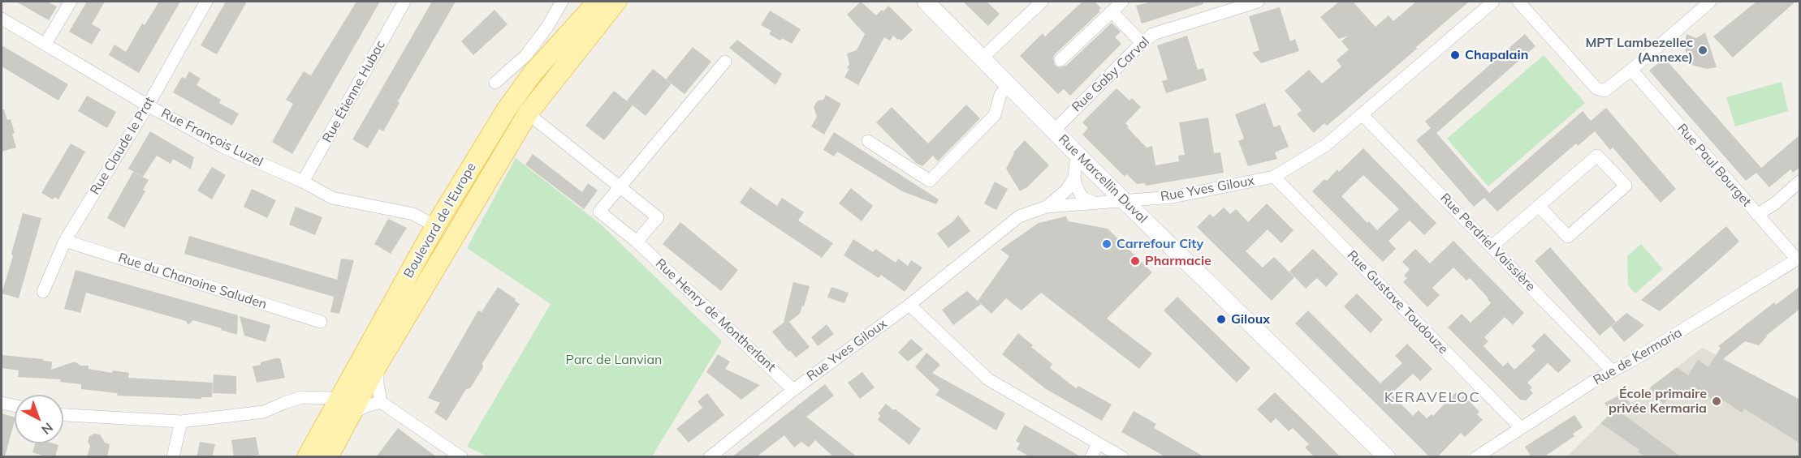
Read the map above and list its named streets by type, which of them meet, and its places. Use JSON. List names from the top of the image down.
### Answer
{
  "streets": {
    "main road": ["Rue Marcellin Duval", "Boulevard de l'Europe"],
    "street": [
      "Rue Gaby Carval",
      "Rue Étienne Hubac",
      "Rue François Luzel",
      "Rue Claude le Prat",
      "Rue Paul Bourget",
      "Rue Yves Giloux",
      "Rue Perdriel Vaissière",
      "Rue du Chanoine Saluden",
      "Rue Gustave Toudouze",
      "Rue Henry de Montherlant",
      "Rue de Kermaria"
    ]
  },
  "crossings": [
    ["Rue Gaby Carval", "Rue Marcellin Duval"],
    ["Rue Étienne Hubac", "Rue François Luzel"],
    ["Rue François Luzel", "Rue Claude le Prat"],
    ["Rue François Luzel", "Boulevard de l'Europe"],
    ["Rue Claude le Prat", "Rue du Chanoine Saluden"],
    ["Rue Paul Bourget", "Rue de Kermaria"],
    ["Rue Marcellin Duval", "Rue Yves Giloux"],
    ["Rue Yves Giloux", "Rue Perdriel Vaissière"],
    ["Rue Yves Giloux", "Rue Gustave Toudouze"],
    ["Rue Yves Giloux", "Rue Henry de Montherlant"],
    ["Rue Perdriel Vaissière", "Rue de Kermaria"],
    ["Rue Gustave Toudouze", "Rue de Kermaria"]
  ],
  "districts": ["KERAVELOC"],
  "parks": ["Parc de Lanvian"],
  "places": [
    "MPT Lambezellec (Annexe)",
    "Chapalain",
    "Carrefour City",
    "Pharmacie",
    "Giloux",
    "École primaire privée Kermaria"
  ],
  "north": "bottom right"
}
